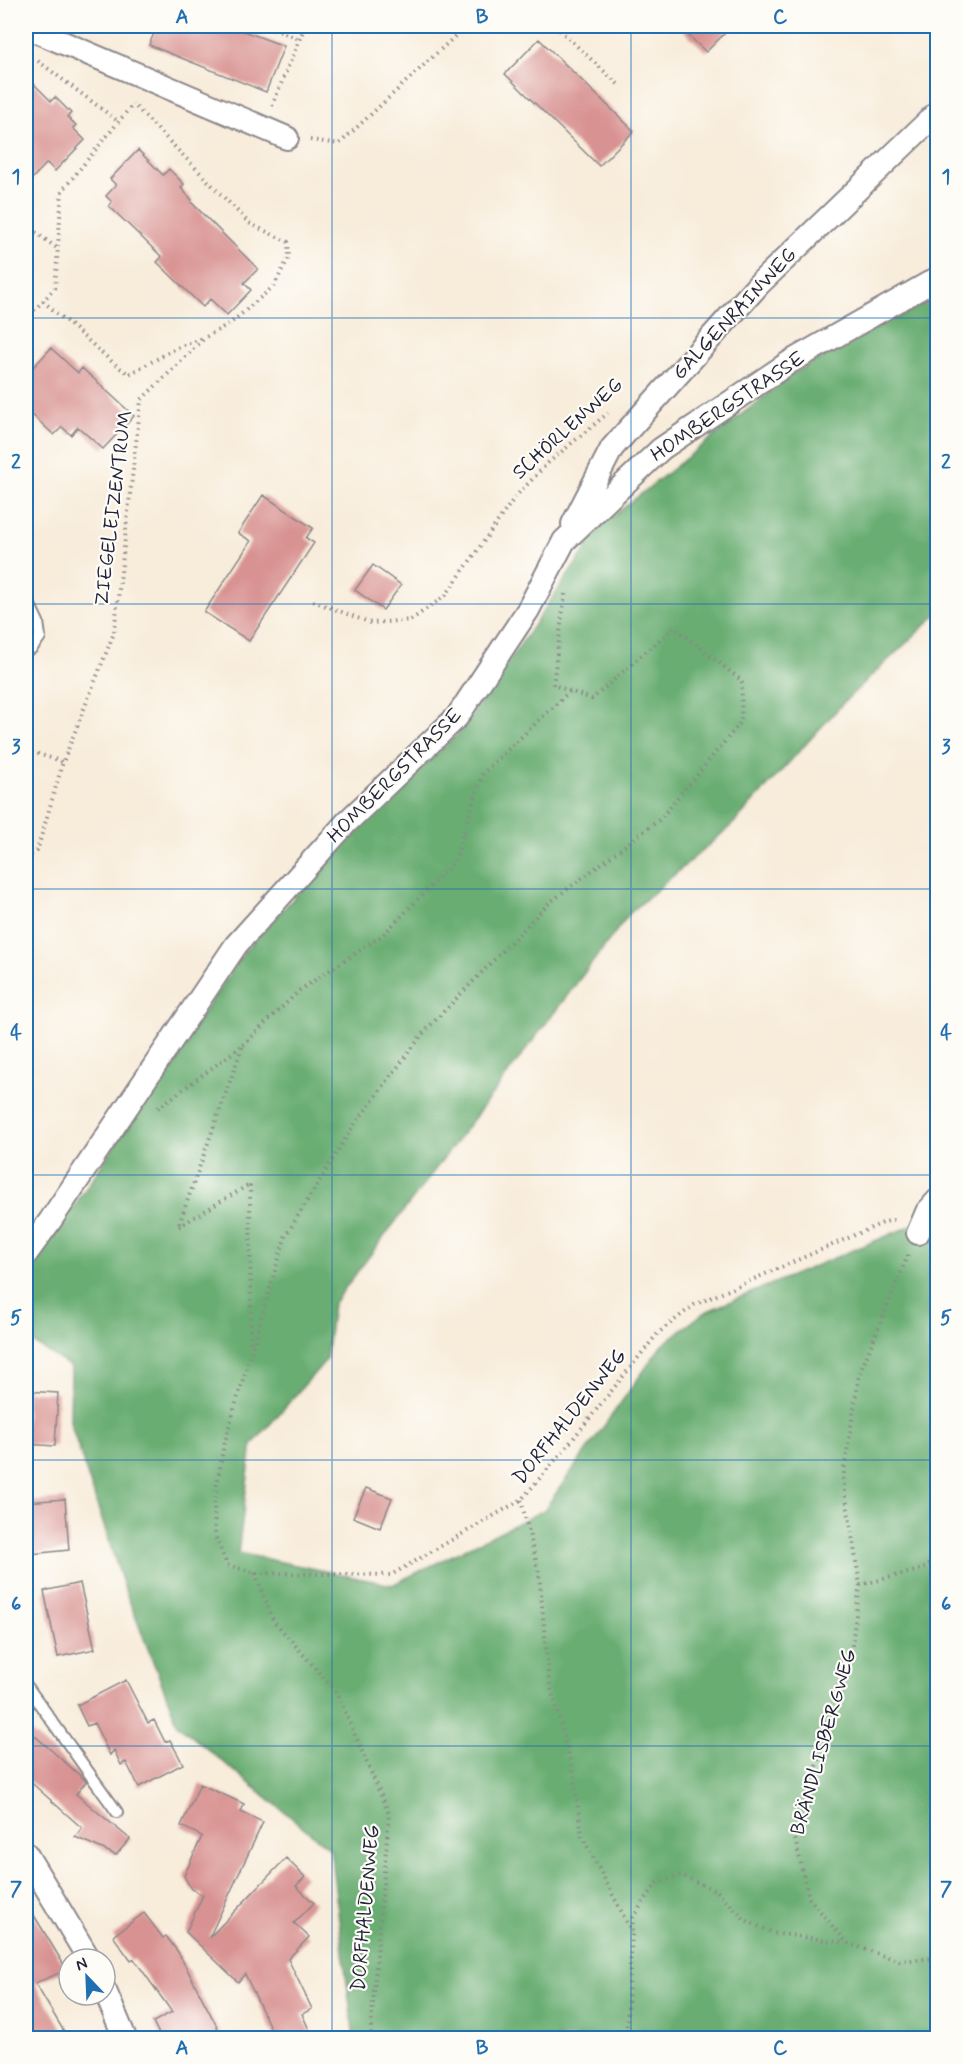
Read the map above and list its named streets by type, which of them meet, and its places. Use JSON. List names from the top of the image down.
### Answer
{
  "streets": {
    "street": ["GALGENRAINWEG", "HOMBERGSTRASSE"],
    "path": [
      "SCHÖRLENWEG",
      "ZIEGELEIZENTRUM",
      "DORFHALDENWEG",
      "BRÄNDLISBERGWEG"
    ]
  },
  "crossings": [
    ["GALGENRAINWEG", "HOMBERGSTRASSE"],
    ["DORFHALDENWEG", "BRÄNDLISBERGWEG"]
  ],
  "north": "top left",
  "grid": {
    "columns": ["A", "B", "C"],
    "rows": [
      "1",
      "2",
      "3",
      "4",
      "5",
      "6",
      "7"
    ]
  }
}
